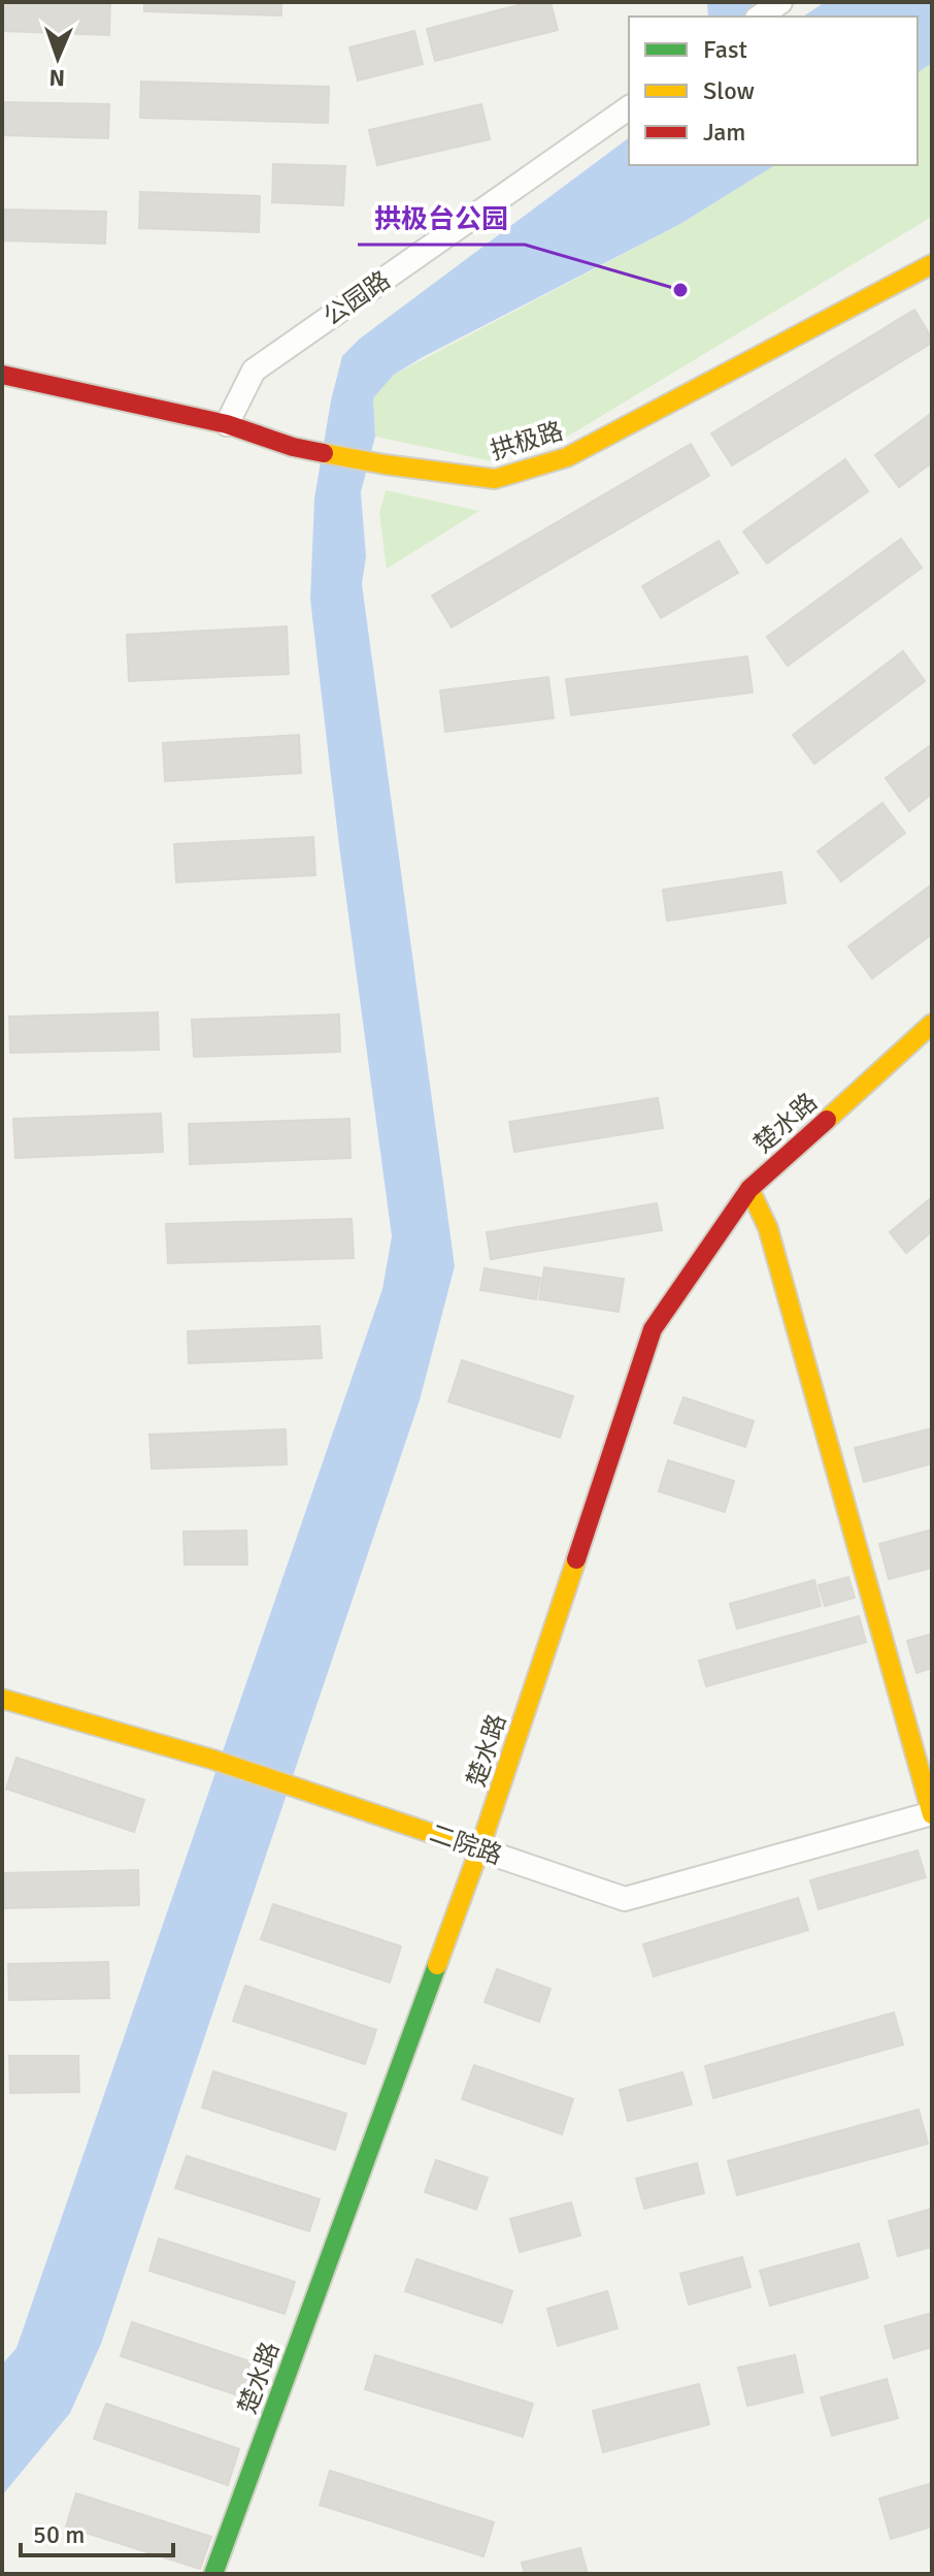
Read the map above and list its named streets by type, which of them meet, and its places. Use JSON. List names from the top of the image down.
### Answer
{
  "streets": {
    "street": [
      "公园路",
      "拱极路",
      "楚水路",
      "二院路"
    ]
  },
  "crossings": [
    ["公园路", "拱极路"],
    ["楚水路", "二院路"]
  ],
  "places": ["拱极台公园"],
  "legend": ["Fast", "Slow", "Jam"],
  "scale_bar": "50 m",
  "north": "bottom"
}
